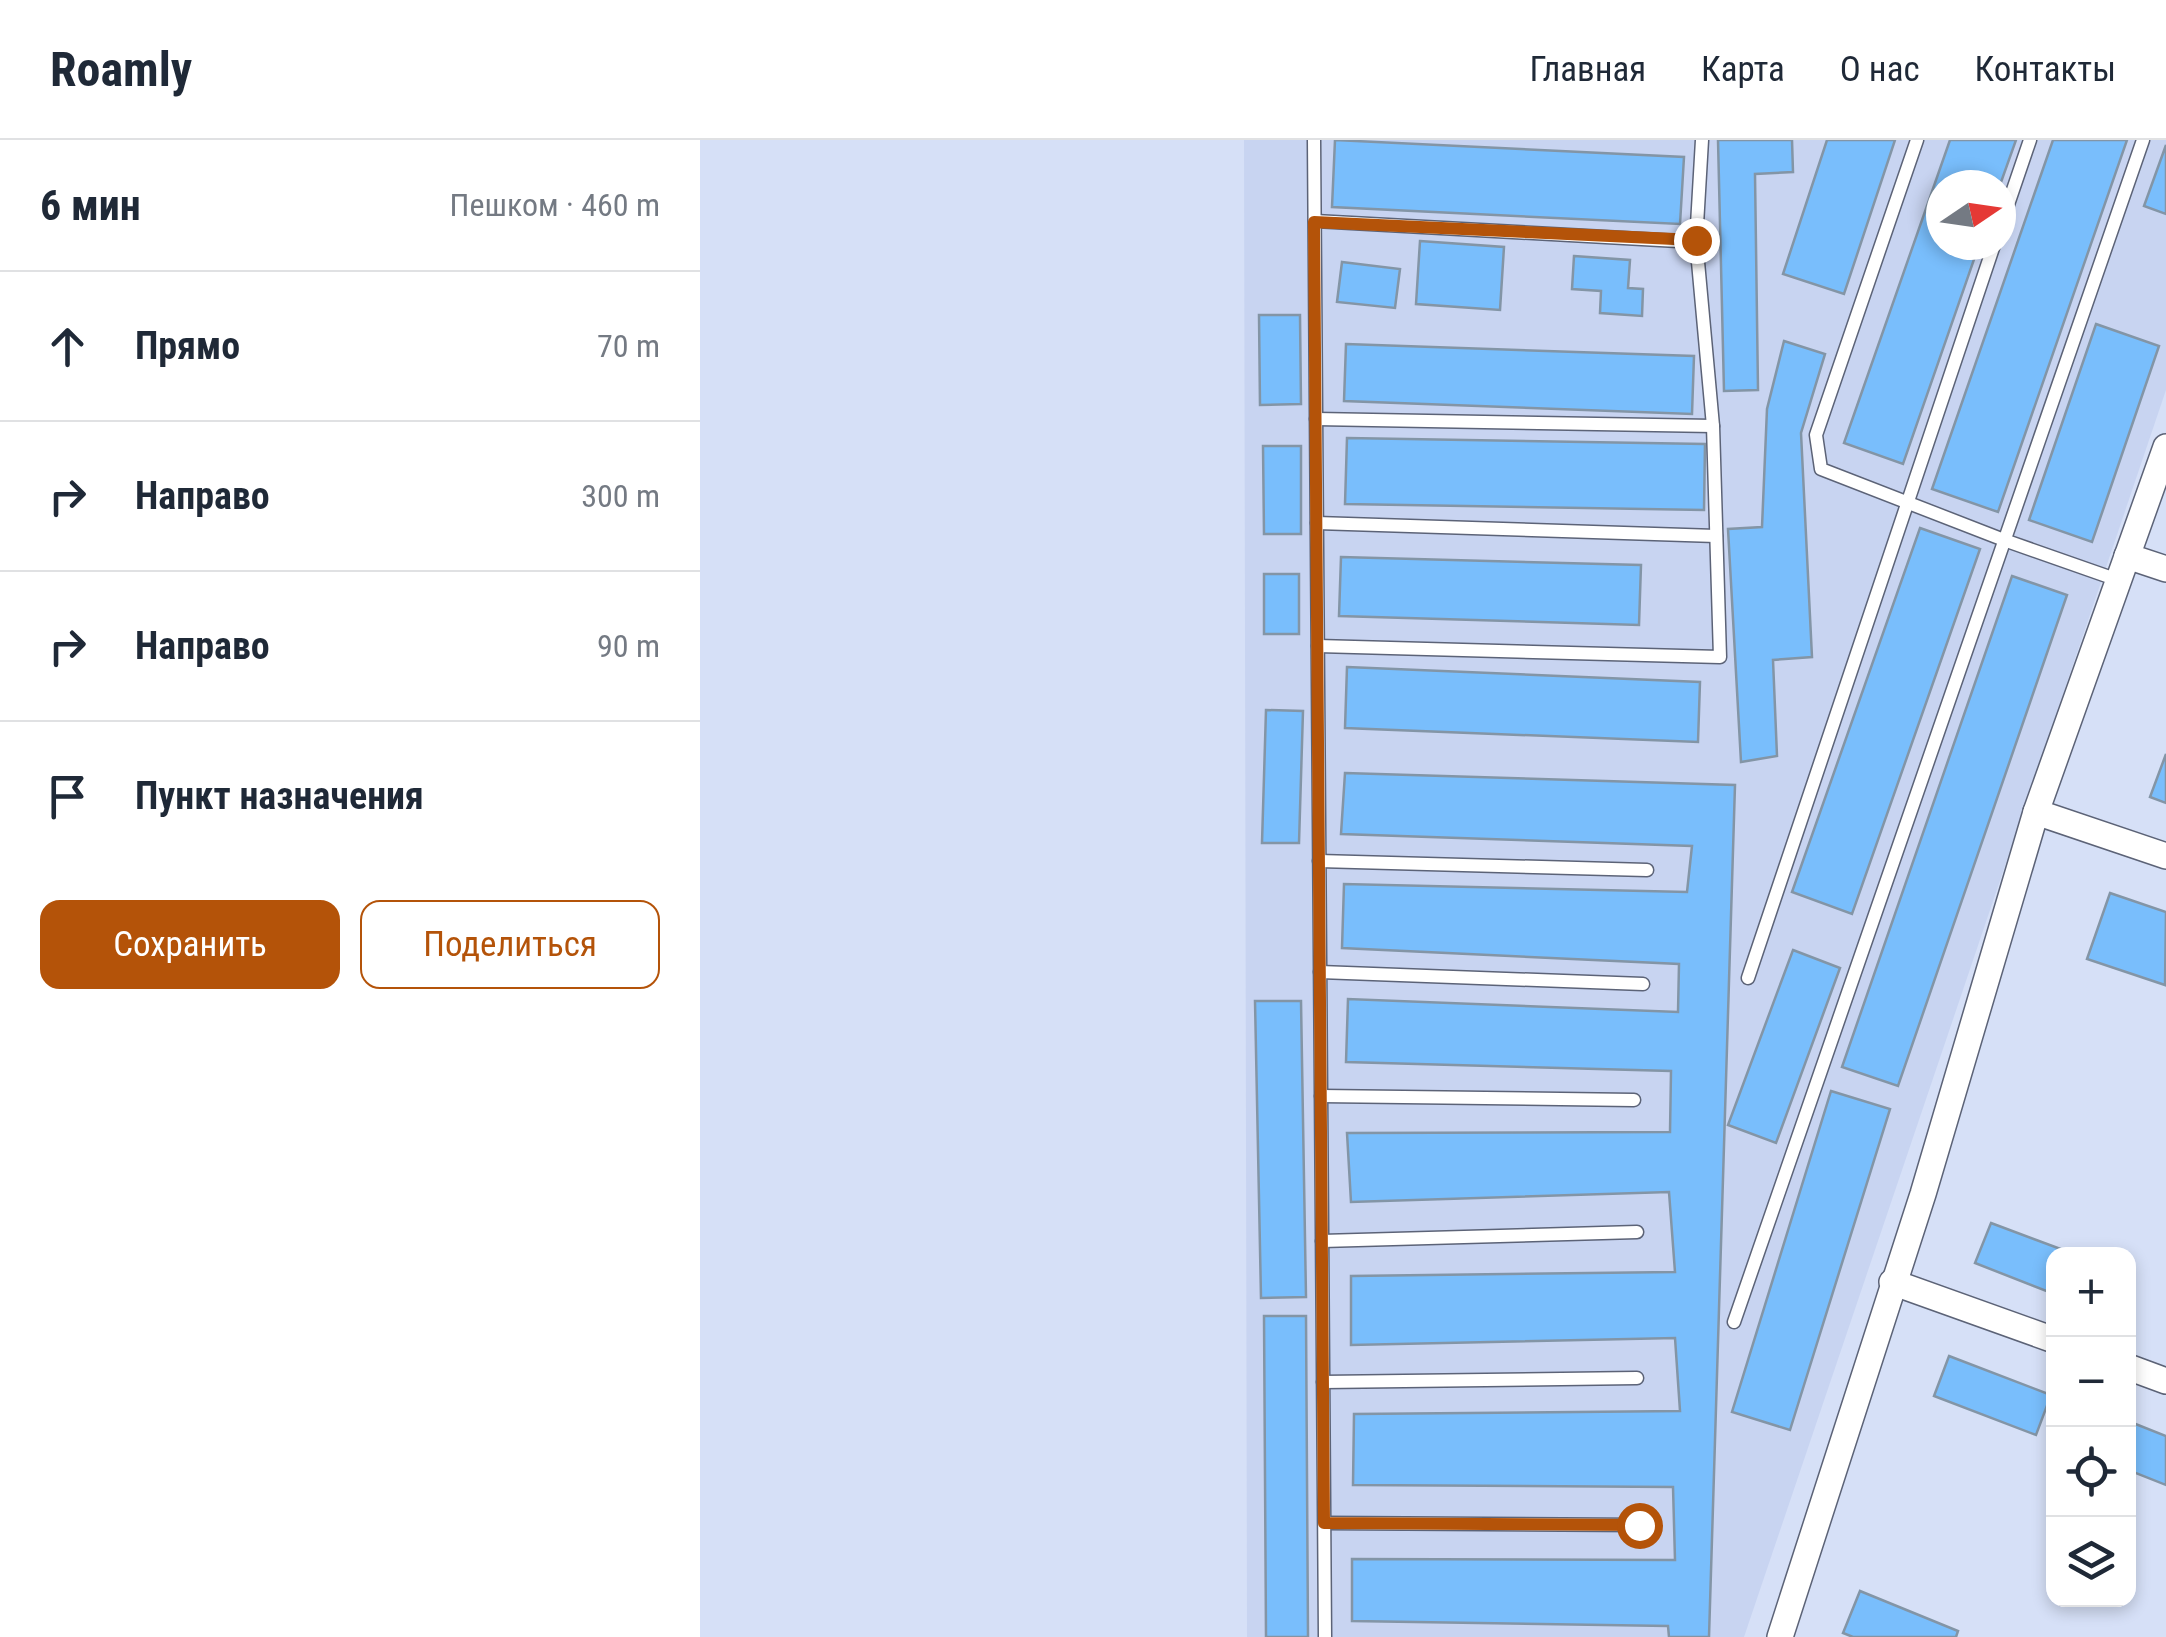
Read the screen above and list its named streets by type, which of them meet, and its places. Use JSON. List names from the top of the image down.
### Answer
{
  "north": "right",
  "page": {
    "header": "Roamly",
    "nav": [
      "Главная",
      "Карта",
      "О нас",
      "Контакты"
    ],
    "heading": ["6 мин", "Пешком · 460 m"],
    "list": [
      ["Прямо", "70 m"],
      ["Направо", "300 m"],
      ["Направо", "90 m"],
      "Пункт назначения"
    ],
    "buttons": ["Сохранить", "Поделиться"],
    "map_buttons": ["+", "−"]
  }
}
